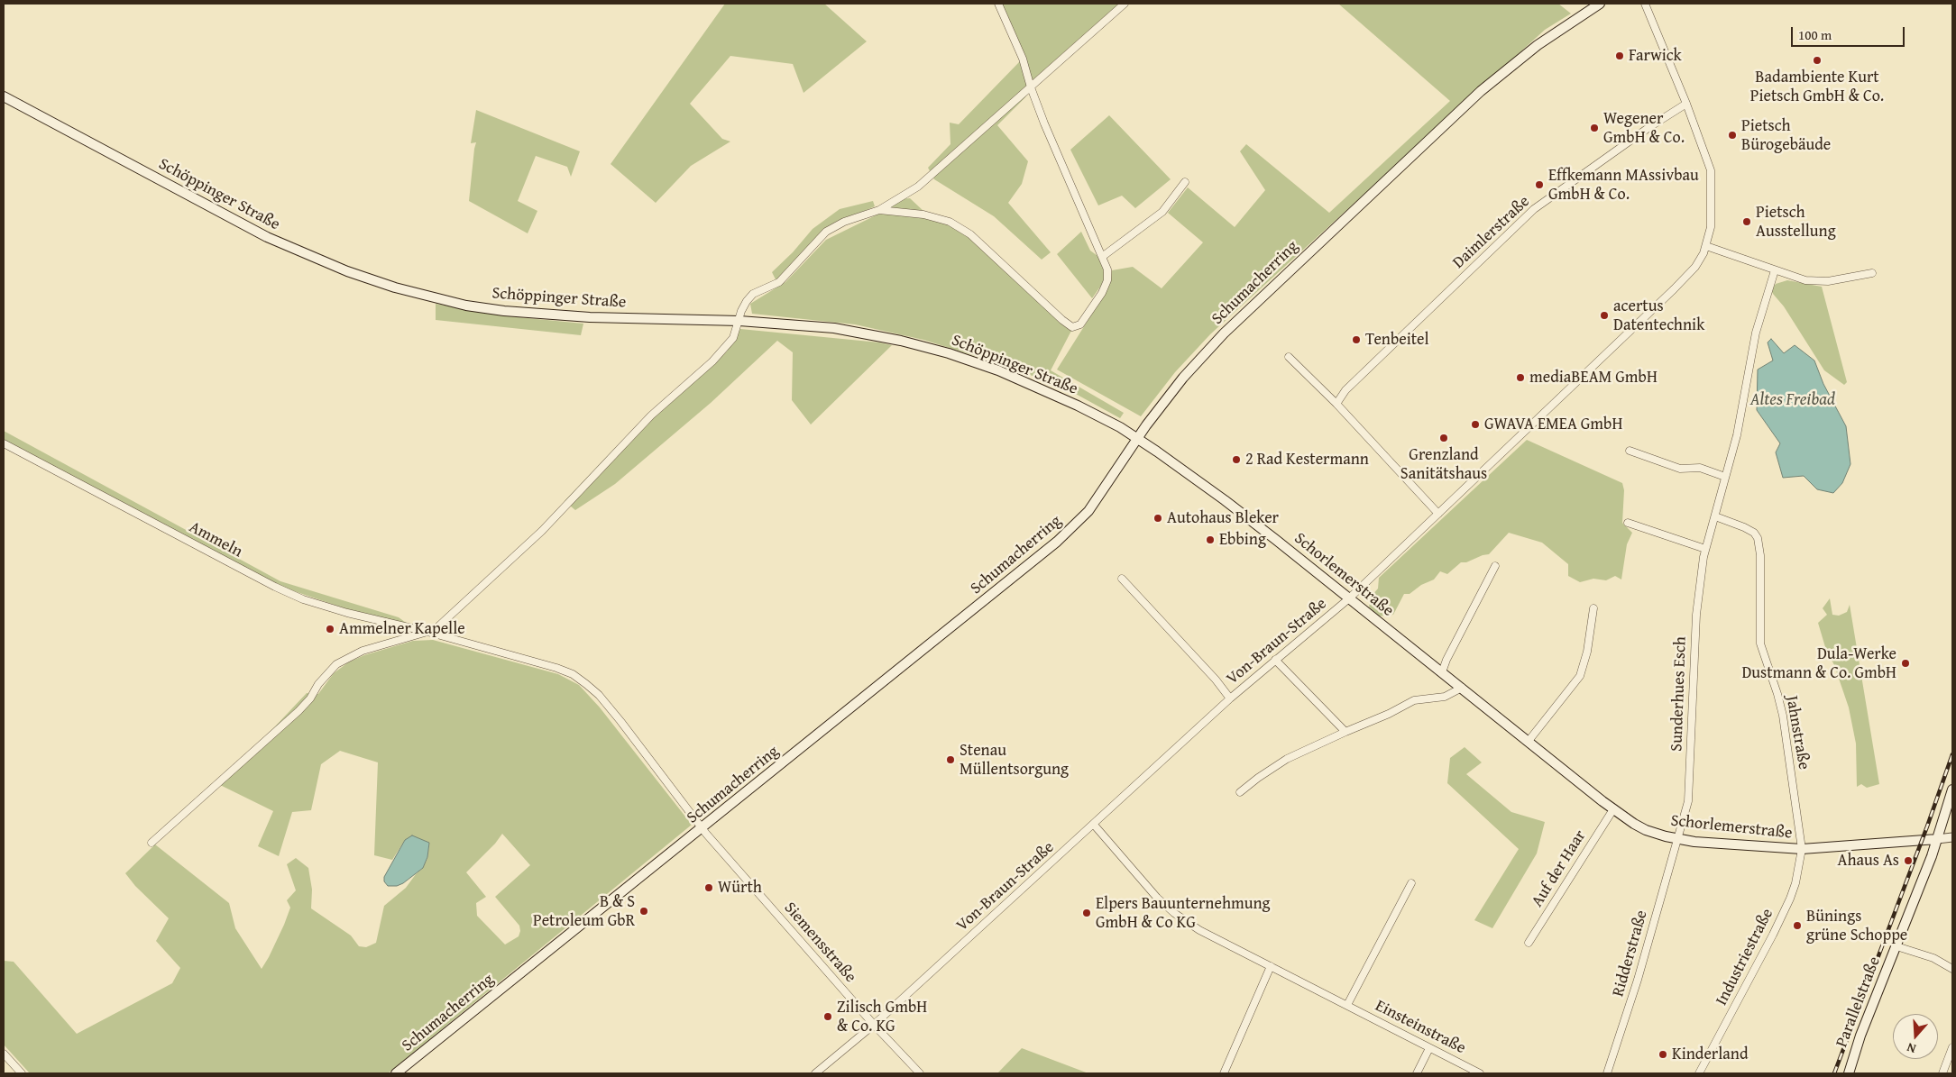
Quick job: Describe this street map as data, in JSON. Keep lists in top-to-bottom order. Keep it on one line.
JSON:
{"streets":{"main road":["Schöppinger Straße","Schumacherring","Schorlemerstraße","Parallelstraße"],"street":["Daimlerstraße","Ammeln","Von-Braun-Straße","Sunderhues Esch","Jahnstraße","Auf der Haar","Siemensstraße","Ridderstraße","Industriestraße","Einsteinstraße"]},"crossings":[["Schöppinger Straße","Schumacherring"],["Schöppinger Straße","Schorlemerstraße"],["Daimlerstraße","Von-Braun-Straße"],["Schumacherring","Ammeln"],["Schumacherring","Schorlemerstraße"],["Schumacherring","Siemensstraße"],["Ammeln","Siemensstraße"],["Schorlemerstraße","Von-Braun-Straße"],["Schorlemerstraße","Sunderhues Esch"],["Schorlemerstraße","Jahnstraße"],["Schorlemerstraße","Auf der Haar"],["Schorlemerstraße","Ridderstraße"],["Schorlemerstraße","Industriestraße"],["Schorlemerstraße","Parallelstraße"],["Von-Braun-Straße","Siemensstraße"],["Von-Braun-Straße","Einsteinstraße"],["Sunderhues Esch","Jahnstraße"],["Sunderhues Esch","Ridderstraße"],["Jahnstraße","Industriestraße"]],"water":["Altes Freibad"],"places":["Farwick","Badambiente Kurt Pietsch GmbH & Co.","Wegener GmbH & Co.","Pietsch Bürogebäude","Effkemann MAssivbau GmbH & Co.","Pietsch Ausstellung","acertus Datentechnik","Tenbeitel","mediaBEAM GmbH","GWAVA EMEA GmbH","Grenzland Sanitätshaus","2 Rad Kestermann","Autohaus Bleker","Ebbing","Ammelner Kapelle","Dula-Werke Dustmann & Co. GmbH","Stenau Müllentsorgung","Ahaus As","Würth","B & S Petroleum GbR","Elpers Bauunternehmung GmbH & Co KG","Bünings grüne Schoppe","Zilisch GmbH & Co. KG","Kinderland"],"scale_bar":"100 m","north":"bottom"}
